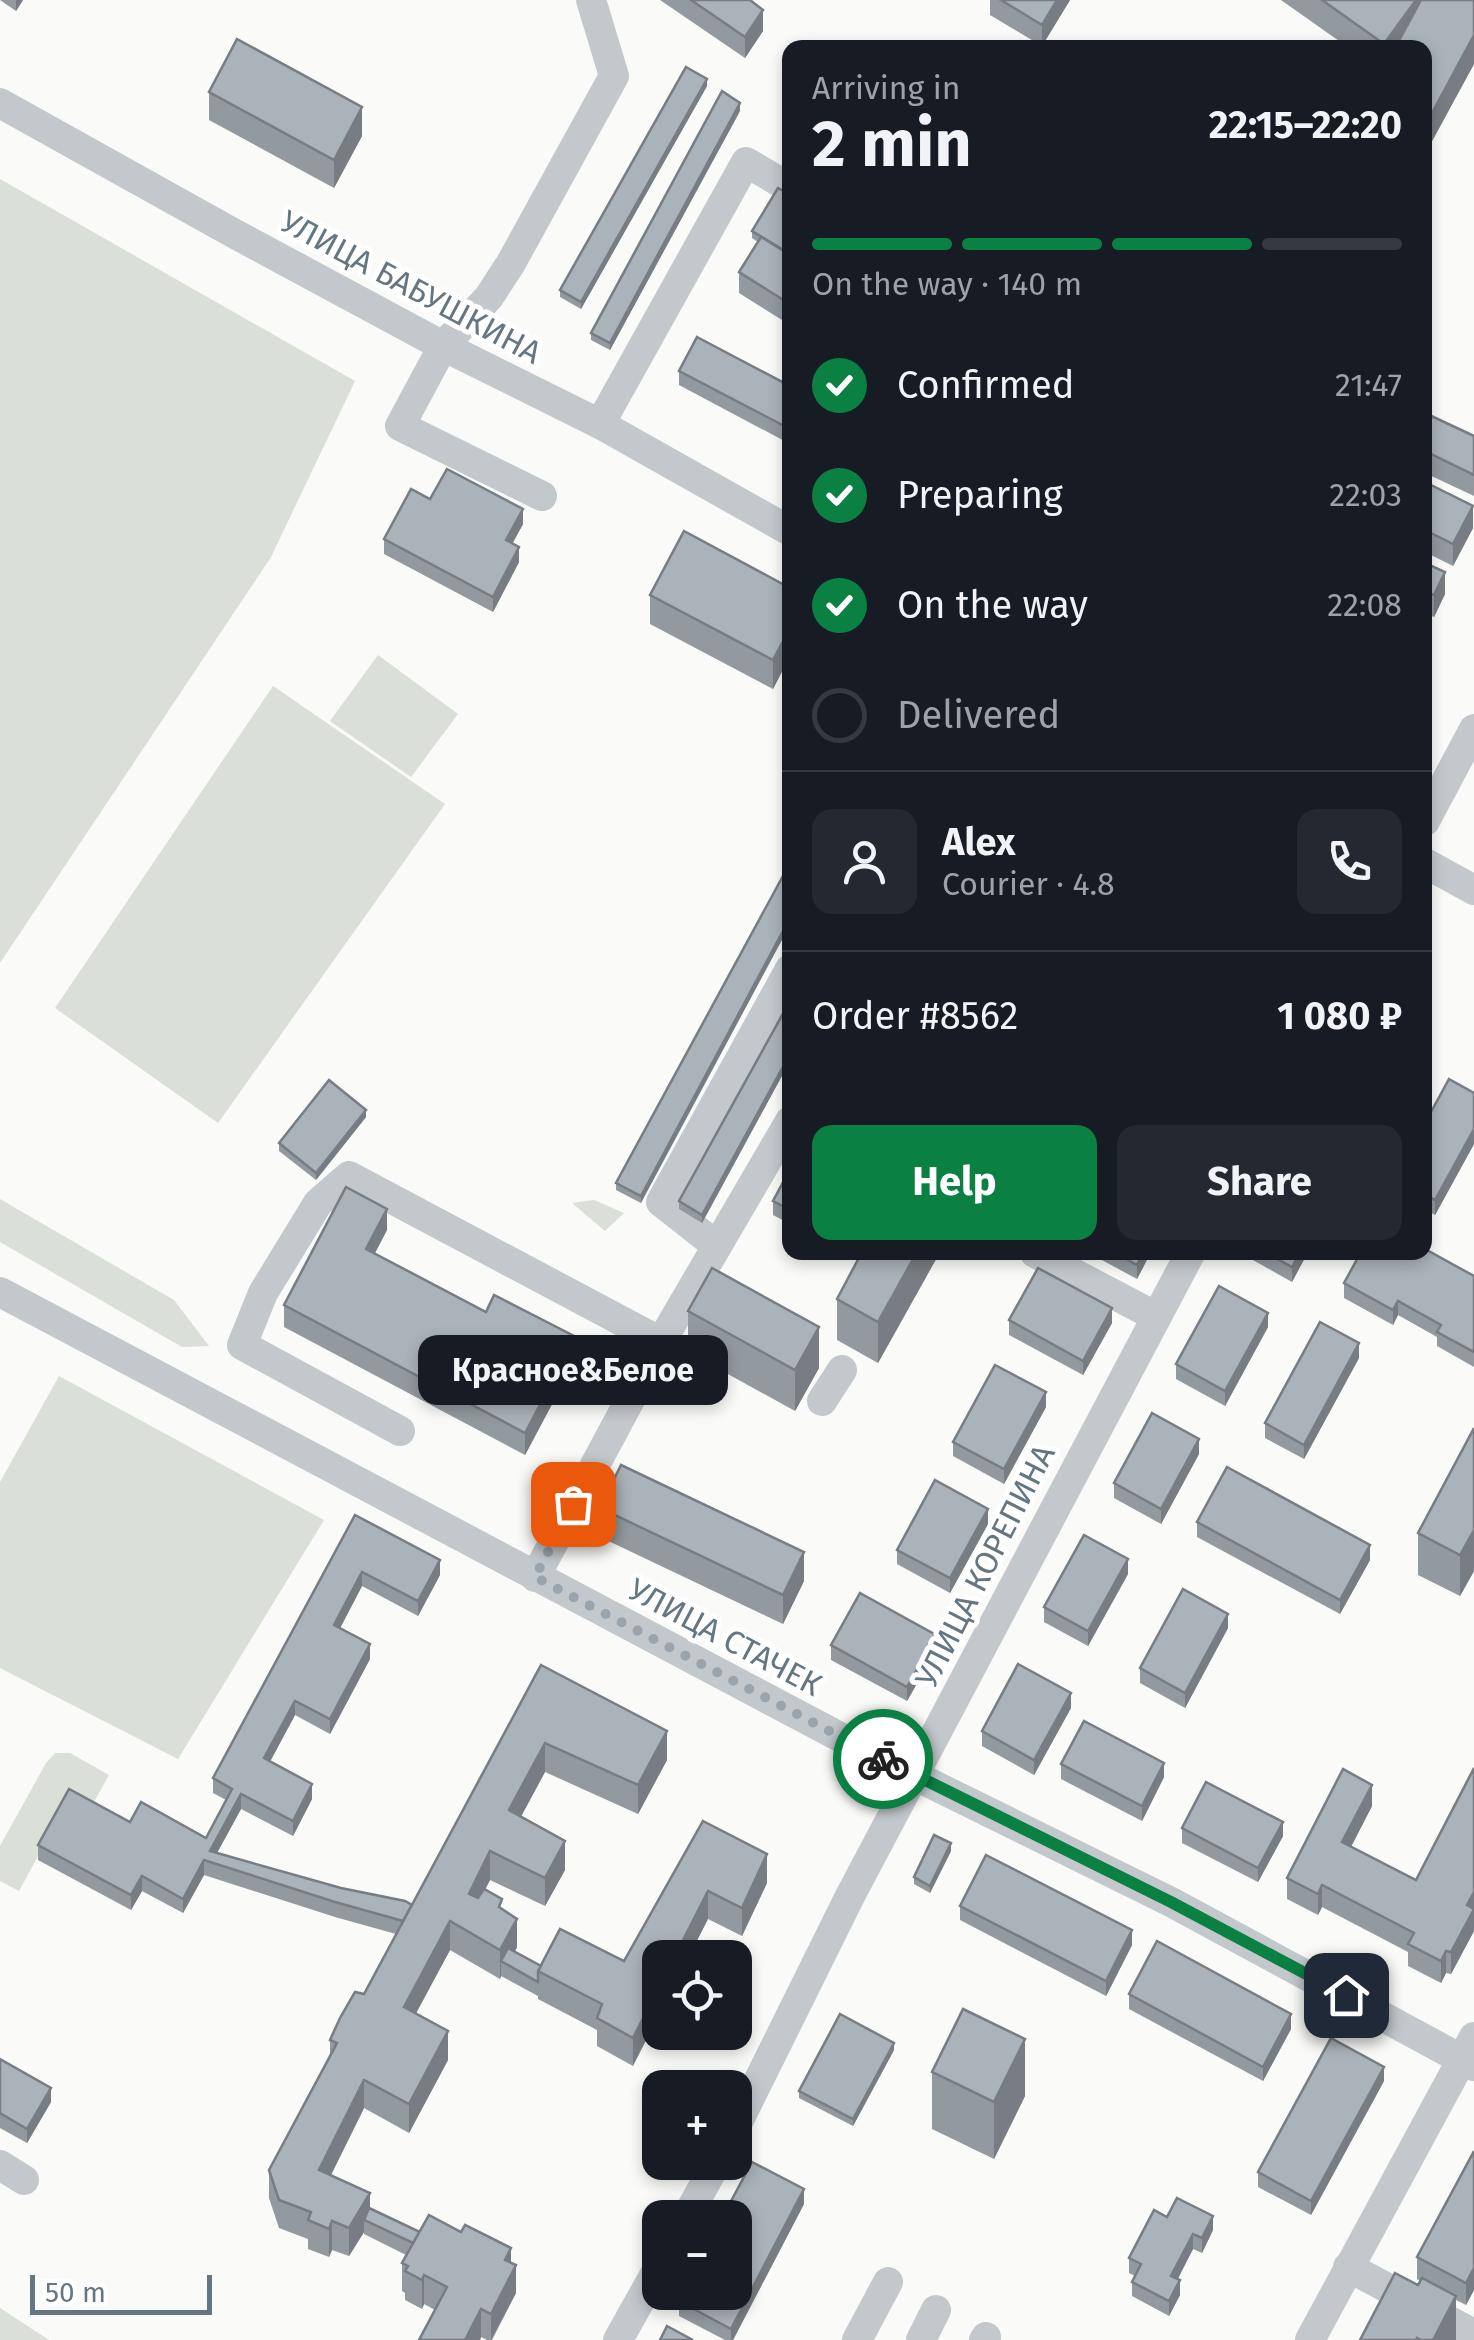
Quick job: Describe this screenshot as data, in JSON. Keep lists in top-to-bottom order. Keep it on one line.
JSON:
{"streets":{"street":["УЛИЦА БАБУШКИНА","УЛИЦА КОРЕПИНА","УЛИЦА СТАЧЕК"]},"crossings":[["УЛИЦА КОРЕПИНА","УЛИЦА СТАЧЕК"]],"places":["Красное&Белое"],"scale_bar":"50 m","page":{"heading":["2 min","Arriving in","22:15–22:20"],"panel":["Alex","Courier · 4.8","Order #8562","1 080 ₽"],"bar":"On the way · 140 m","list":[["Confirmed","21:47"],["Preparing","22:03"],["On the way","22:08"],"Delivered"],"buttons":["Help","Share"],"bubble":"Красное&Белое","map_buttons":["+","−"],"scale":"50 m"}}
